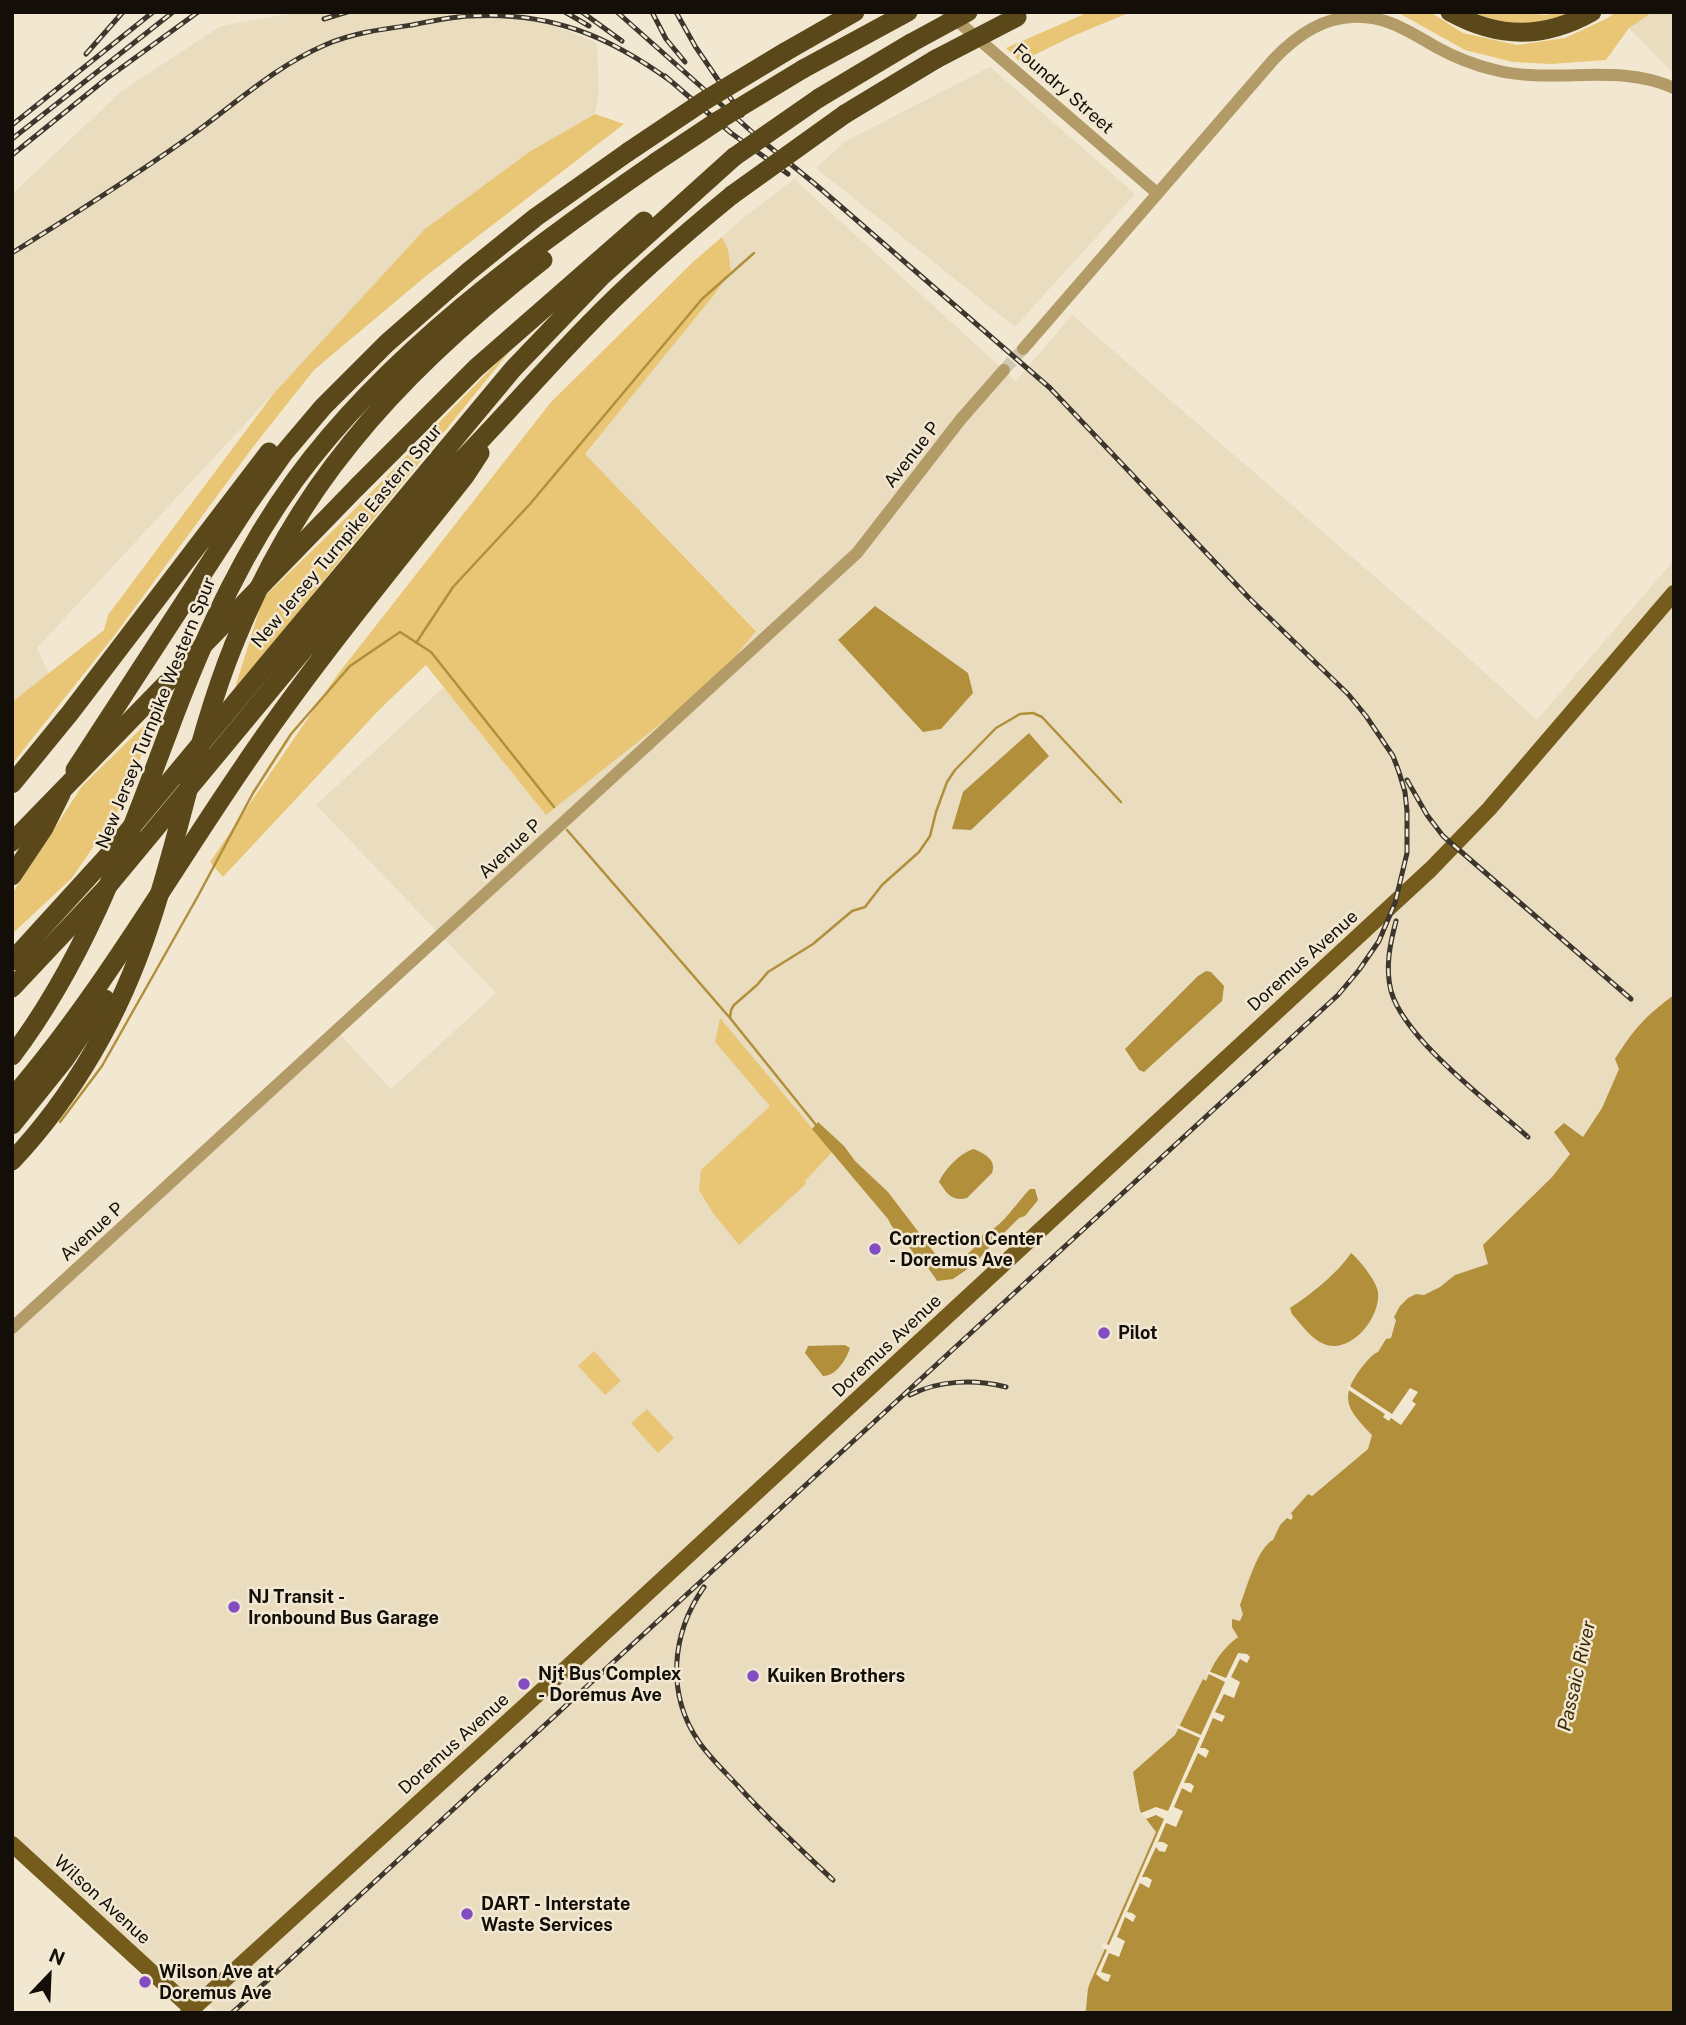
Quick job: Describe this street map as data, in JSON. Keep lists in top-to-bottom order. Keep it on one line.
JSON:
{"streets":{"highway":["New Jersey Turnpike Eastern Spur","New Jersey Turnpike Western Spur"],"main road":["Doremus Avenue","Wilson Avenue"],"street":["Foundry Street","Avenue P"]},"crossings":[["Doremus Avenue","Wilson Avenue"]],"water":["Passaic River"],"places":["Correction Center - Doremus Ave","Pilot","NJ Transit - Ironbound Bus Garage","Kuiken Brothers","Njt Bus Complex - Doremus Ave","DART - Interstate Waste Services","Wilson Ave at Doremus Ave"],"north":"top right"}
